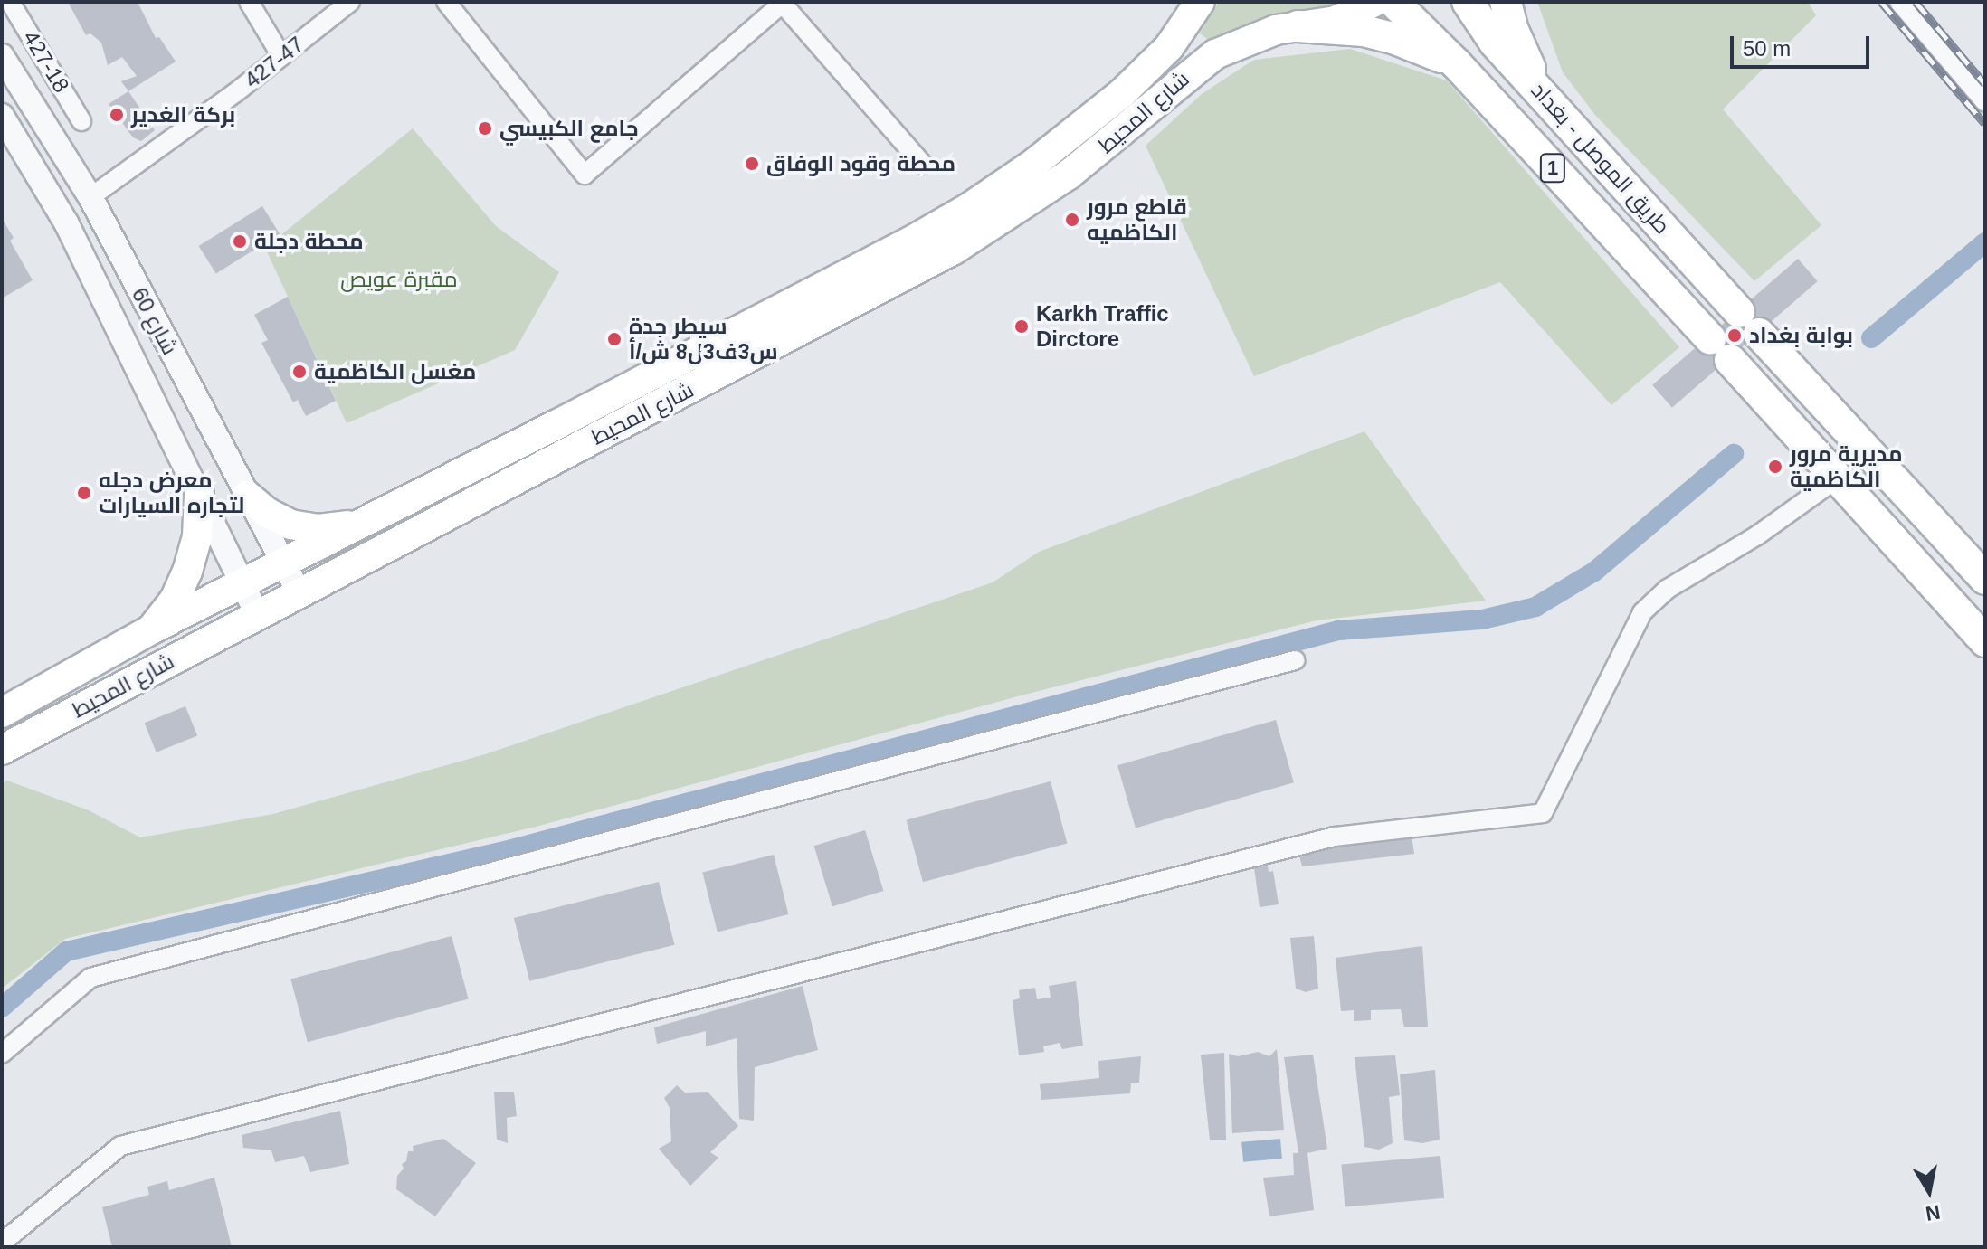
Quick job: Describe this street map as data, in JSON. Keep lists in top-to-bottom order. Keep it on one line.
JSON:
{"streets":{"highway":["طريق الموصل - بغداد","1"],"main road":["شارع المحيط"],"street":["427-18","427-47","شارع 60"]},"crossings":[["427-47","شارع 60"],["شارع المحيط","شارع 60"]],"parks":["مقبرة عويص"],"places":["بركة الغدير","جامع الكبيسي","محطة وقود الوفاق","قاطع مرور الكاظميه","محطة دجلة","Karkh Traffic Dirctore","بوابة بغداد","سيطر جدة س3ف3ل8 ش/أ","مغسل الكاظمية","مديرية مرور الكاظمية","معرض دجله لتجاره السيارات"],"scale_bar":"50 m","north":"bottom"}
